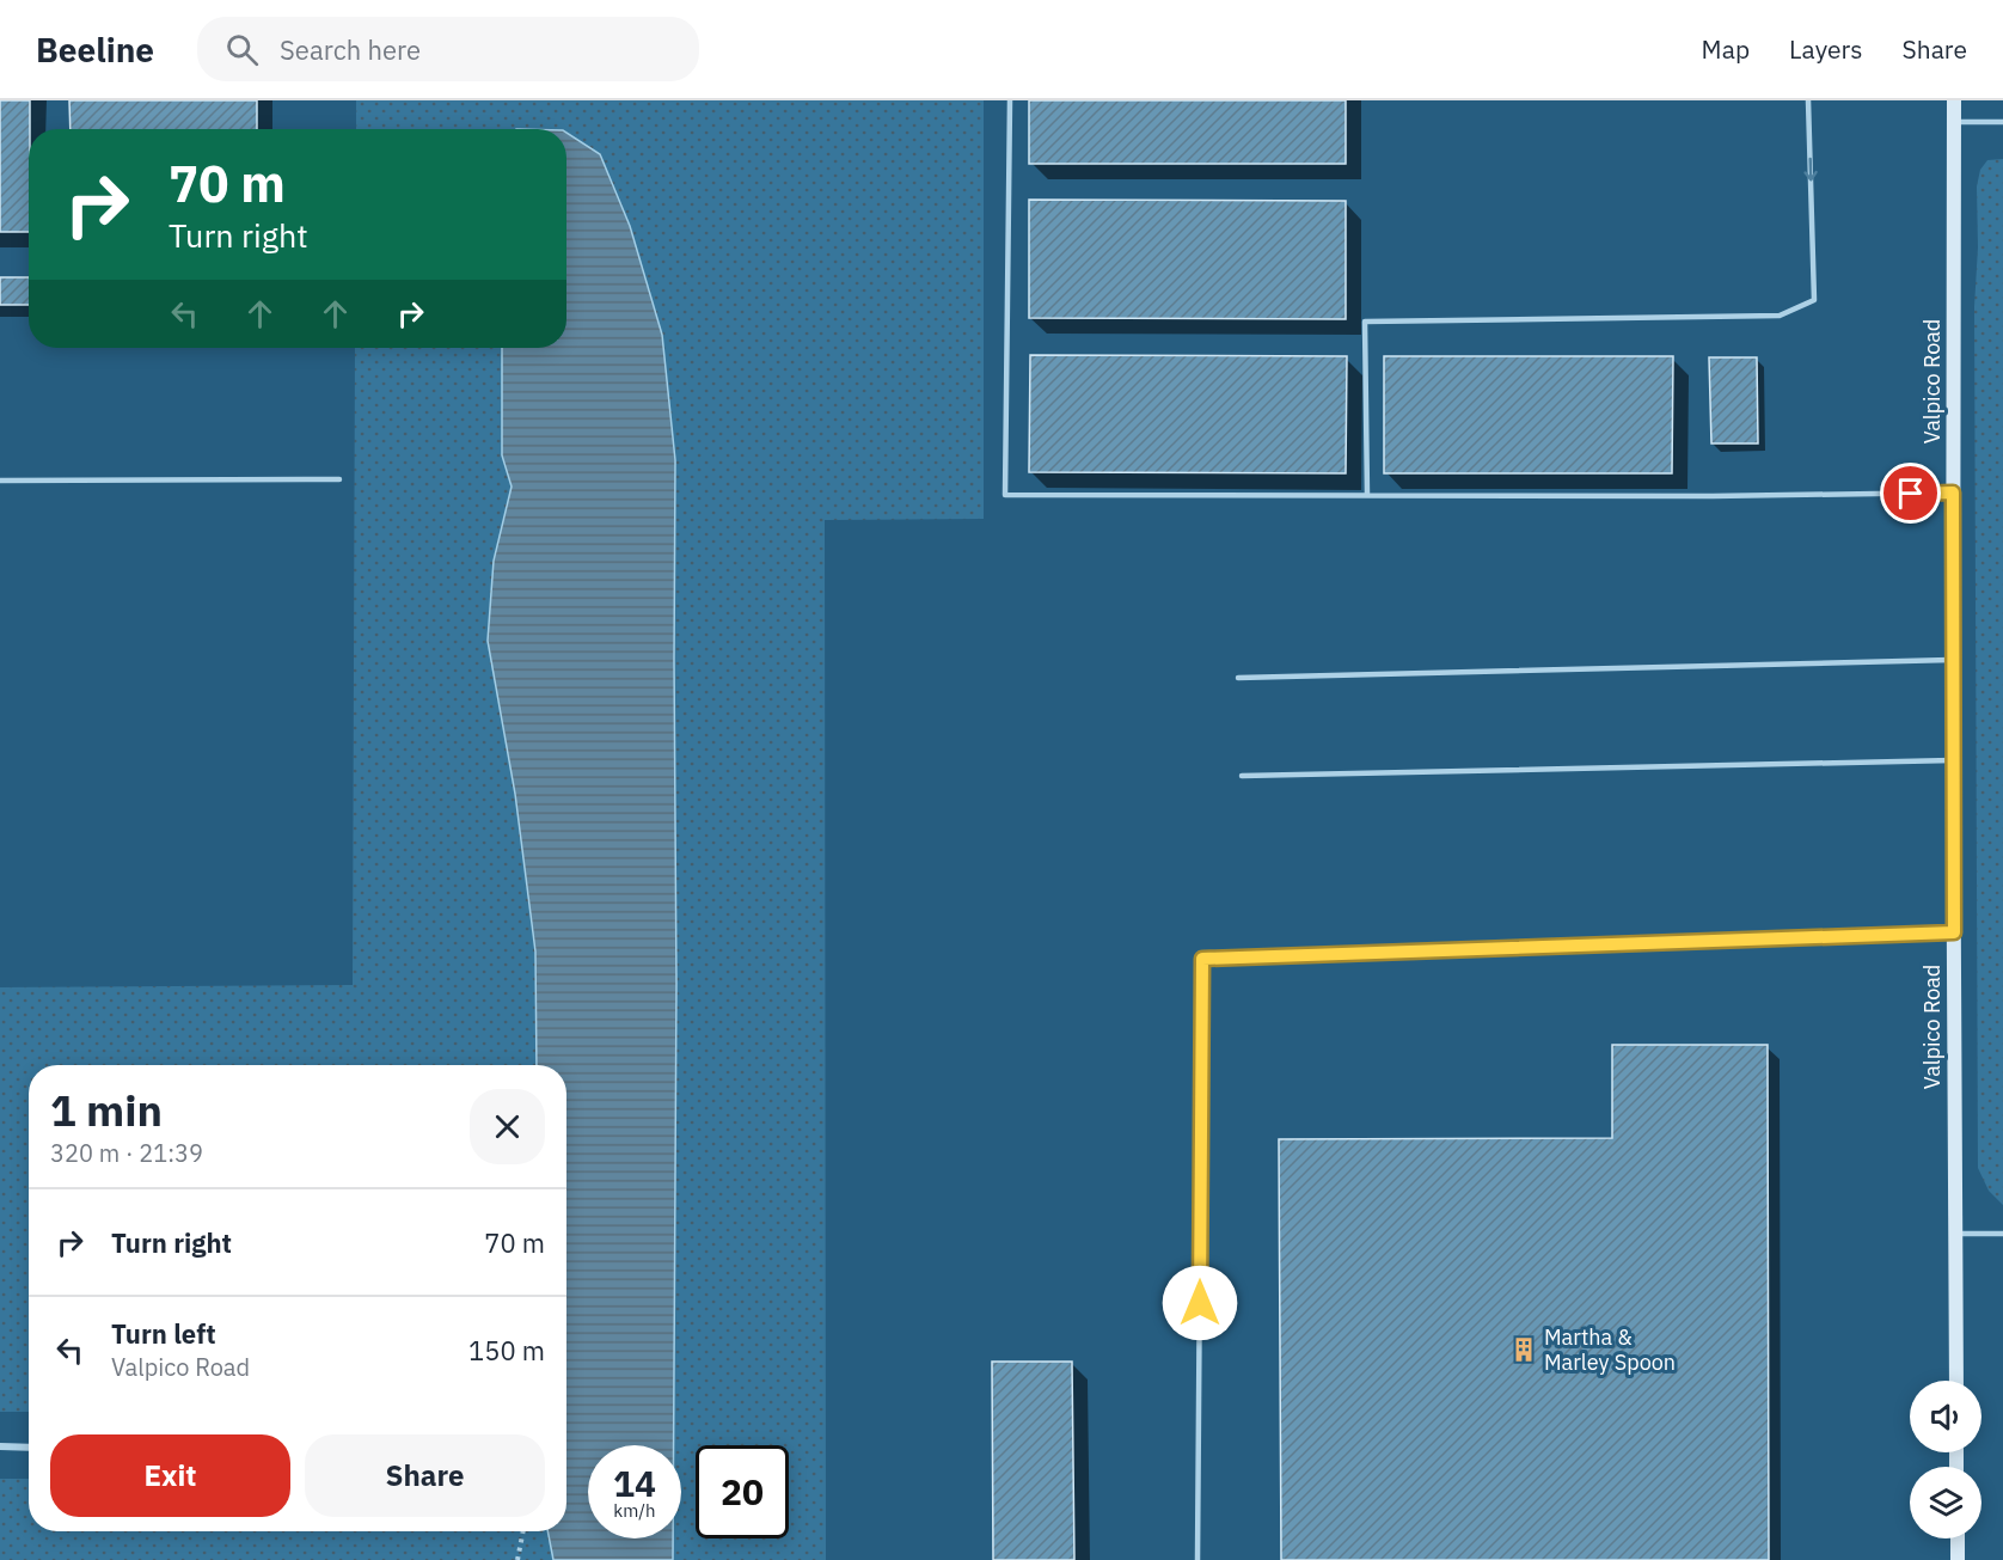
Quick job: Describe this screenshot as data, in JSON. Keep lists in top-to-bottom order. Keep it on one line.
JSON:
{"streets":{"main road":["Valpico Road"]},"places":{"building":["Martha & Marley Spoon"]},"page":{"header":"Beeline","search":"Search here","nav":["Map","Layers","Share"],"turn":["70 m","Turn right"],"heading":["1 min","320 m · 21:39"],"list":[{"name":"Turn right","value":"70 m"},{"name":"Turn left","note":"Valpico Road","value":"150 m"}],"buttons":["Exit","Share"],"speed":"14 km/h","limit":"20"}}
